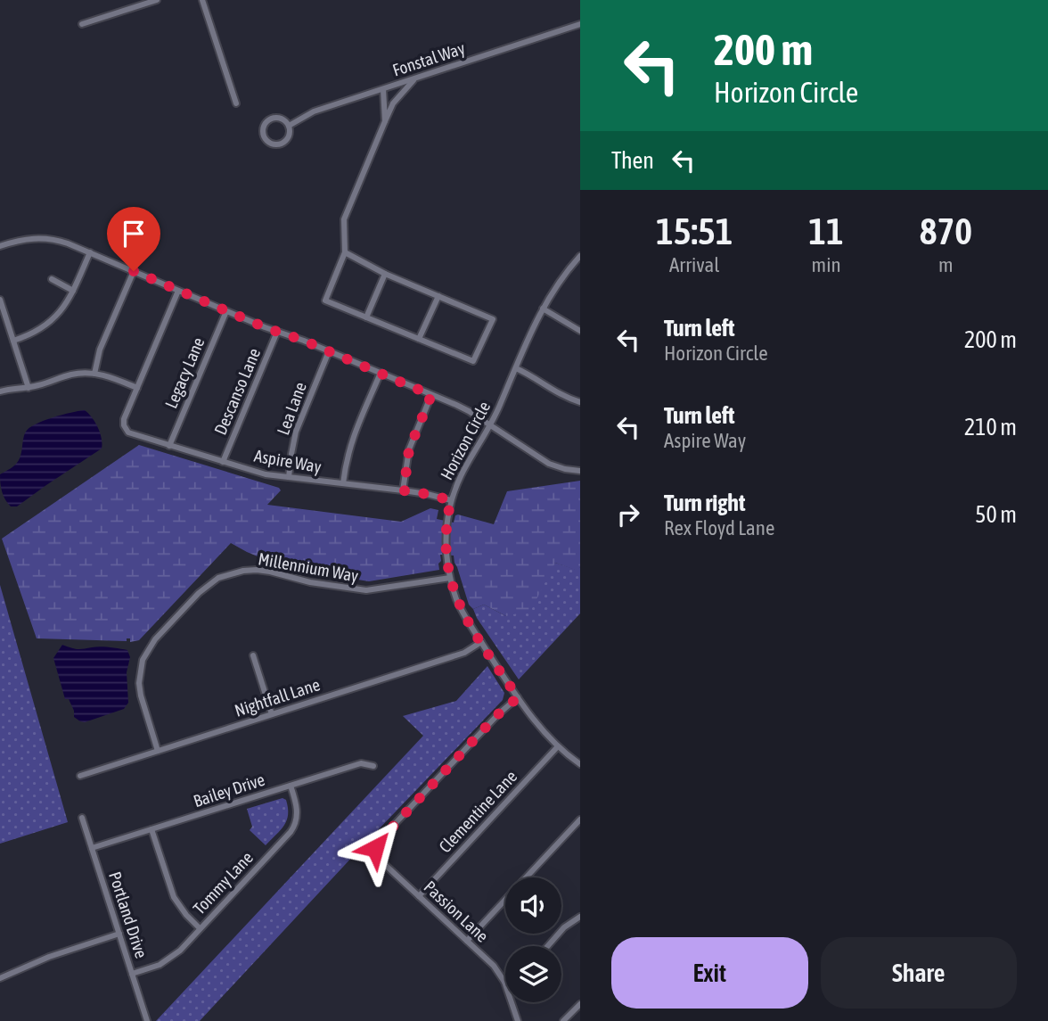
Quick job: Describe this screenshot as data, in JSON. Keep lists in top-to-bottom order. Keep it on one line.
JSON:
{"streets":{"street":["Fonstal Way","Legacy Lane","Descanso Lane","Lea Lane","Horizon Circle","Aspire Way","Millennium Way","Nightfall Lane","Bailey Drive","Clementine Lane","Tommy Lane","Passion Lane","Portland Drive"]},"crossings":[["Legacy Lane","Aspire Way"],["Descanso Lane","Aspire Way"],["Lea Lane","Aspire Way"],["Horizon Circle","Aspire Way"],["Horizon Circle","Millennium Way"],["Horizon Circle","Nightfall Lane"],["Horizon Circle","Clementine Lane"],["Horizon Circle","Passion Lane"],["Millennium Way","Nightfall Lane"],["Bailey Drive","Tommy Lane"],["Bailey Drive","Portland Drive"],["Clementine Lane","Passion Lane"],["Tommy Lane","Portland Drive"]],"page":{"turn":["200 m","Horizon Circle"],"then":"Then","eta":["15:51","Arrival","11","min","870","m"],"list":[{"name":"Turn left","note":"Horizon Circle","value":"200 m"},{"name":"Turn left","note":"Aspire Way","value":"210 m"},{"name":"Turn right","note":"Rex Floyd Lane","value":"50 m"}],"buttons":["Exit","Share"]}}
